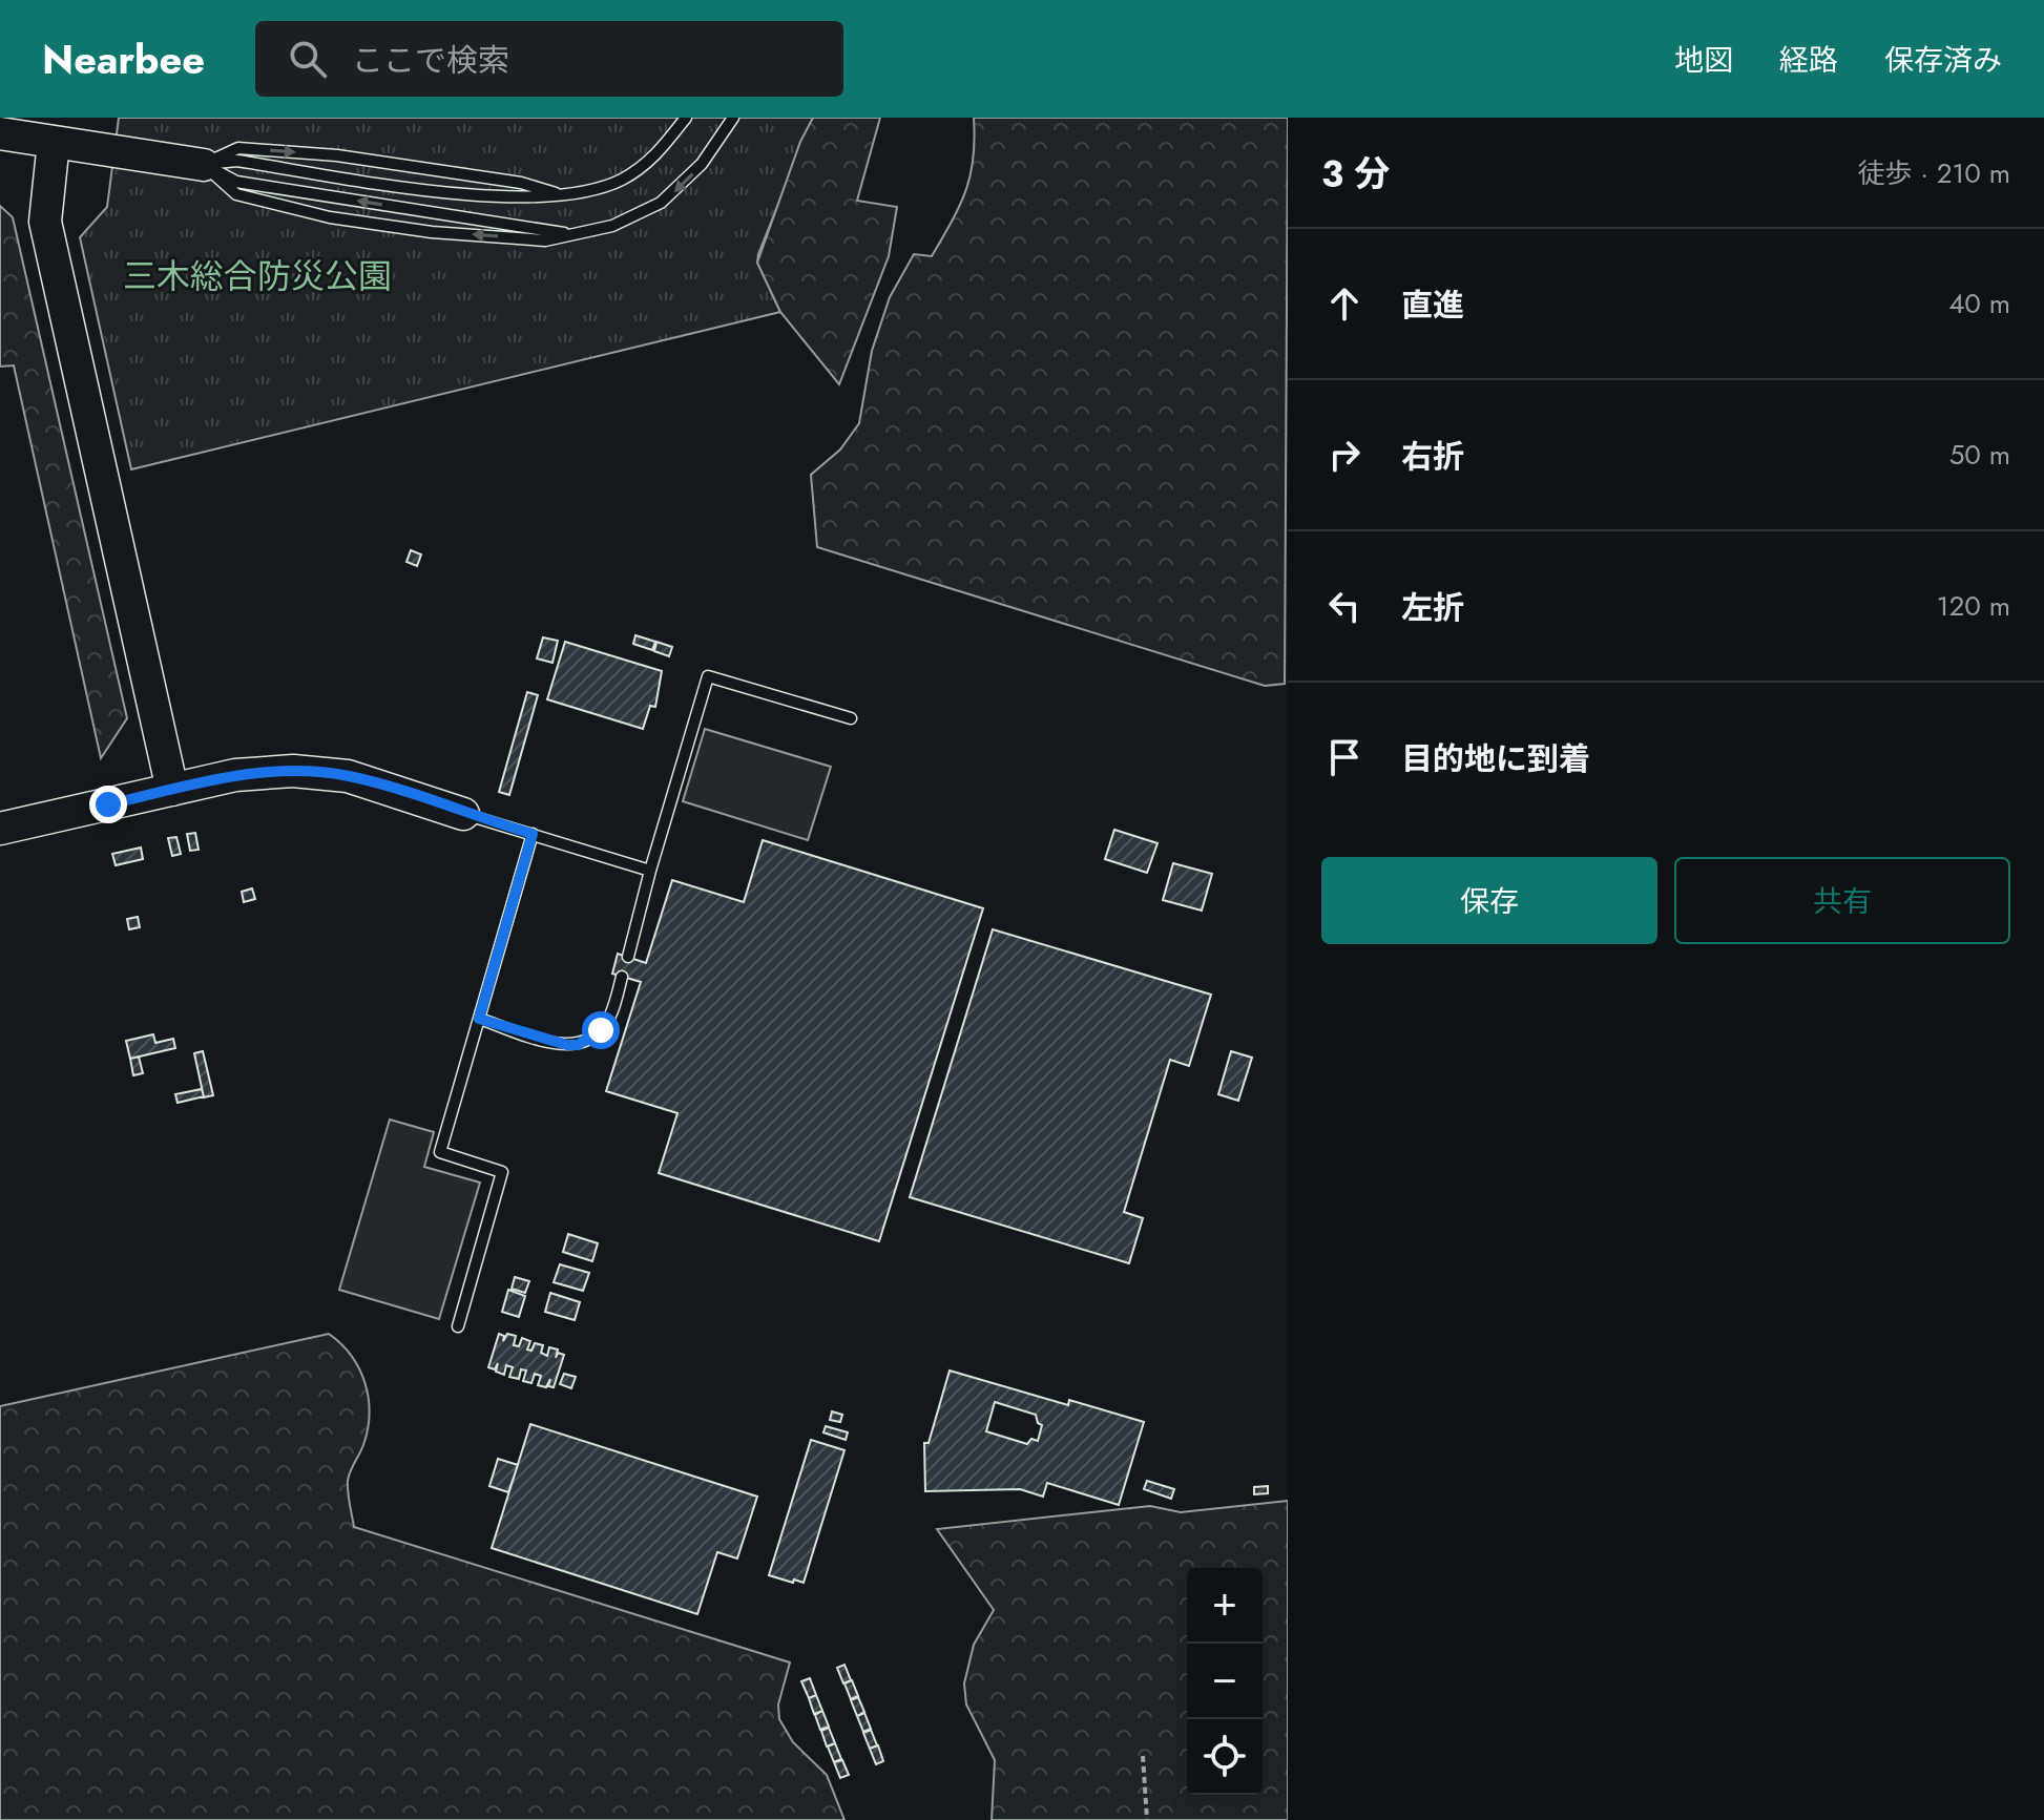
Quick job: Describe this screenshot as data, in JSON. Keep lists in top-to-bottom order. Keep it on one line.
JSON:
{"parks":["三木総合防災公園"],"page":{"header":"Nearbee","search":"ここで検索","nav":["地図","経路","保存済み"],"heading":["3 分","徒歩 · 210 m"],"list":[["直進","40 m"],["右折","50 m"],["左折","120 m"],"目的地に到着"],"buttons":["保存","共有"],"map_buttons":["+","−"]}}
